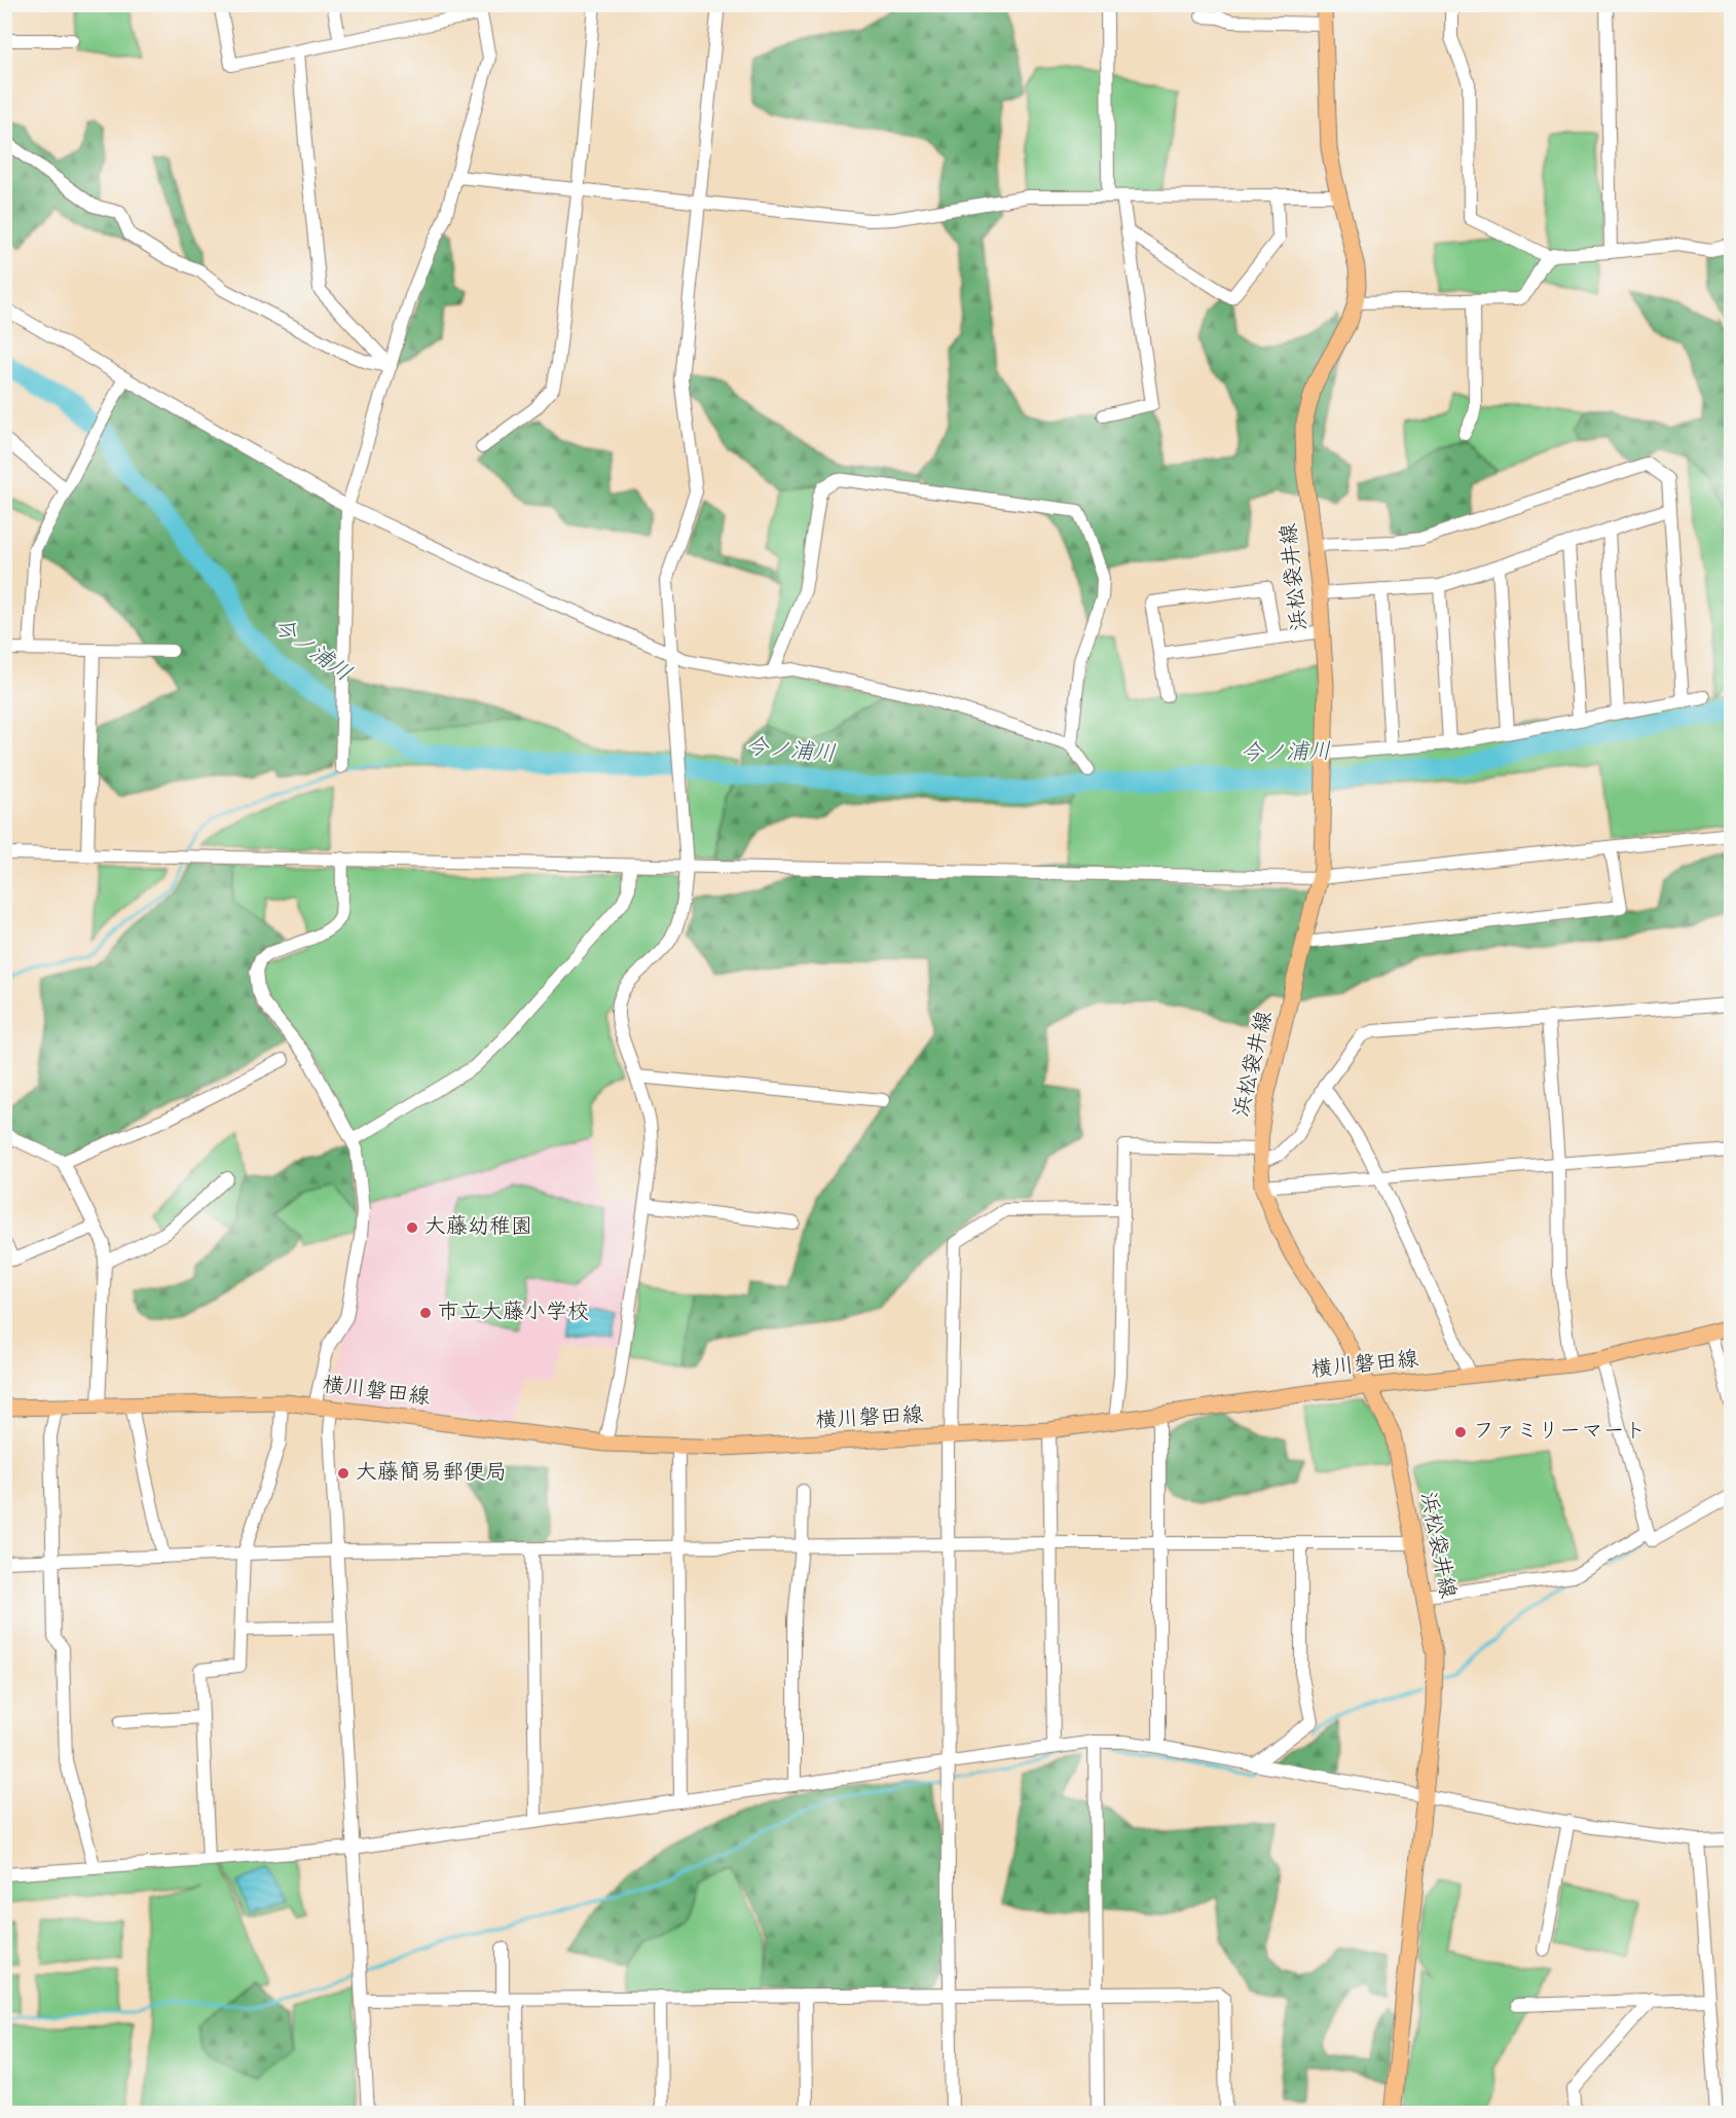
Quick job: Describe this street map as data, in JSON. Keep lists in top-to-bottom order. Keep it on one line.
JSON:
{"streets":{"main road":["浜松袋井線","横川磐田線"]},"crossings":[["浜松袋井線","横川磐田線"]],"water":["今ノ浦川"],"places":["大藤幼稚園","市立大藤小学校","ファミリーマート","大藤簡易郵便局"]}
